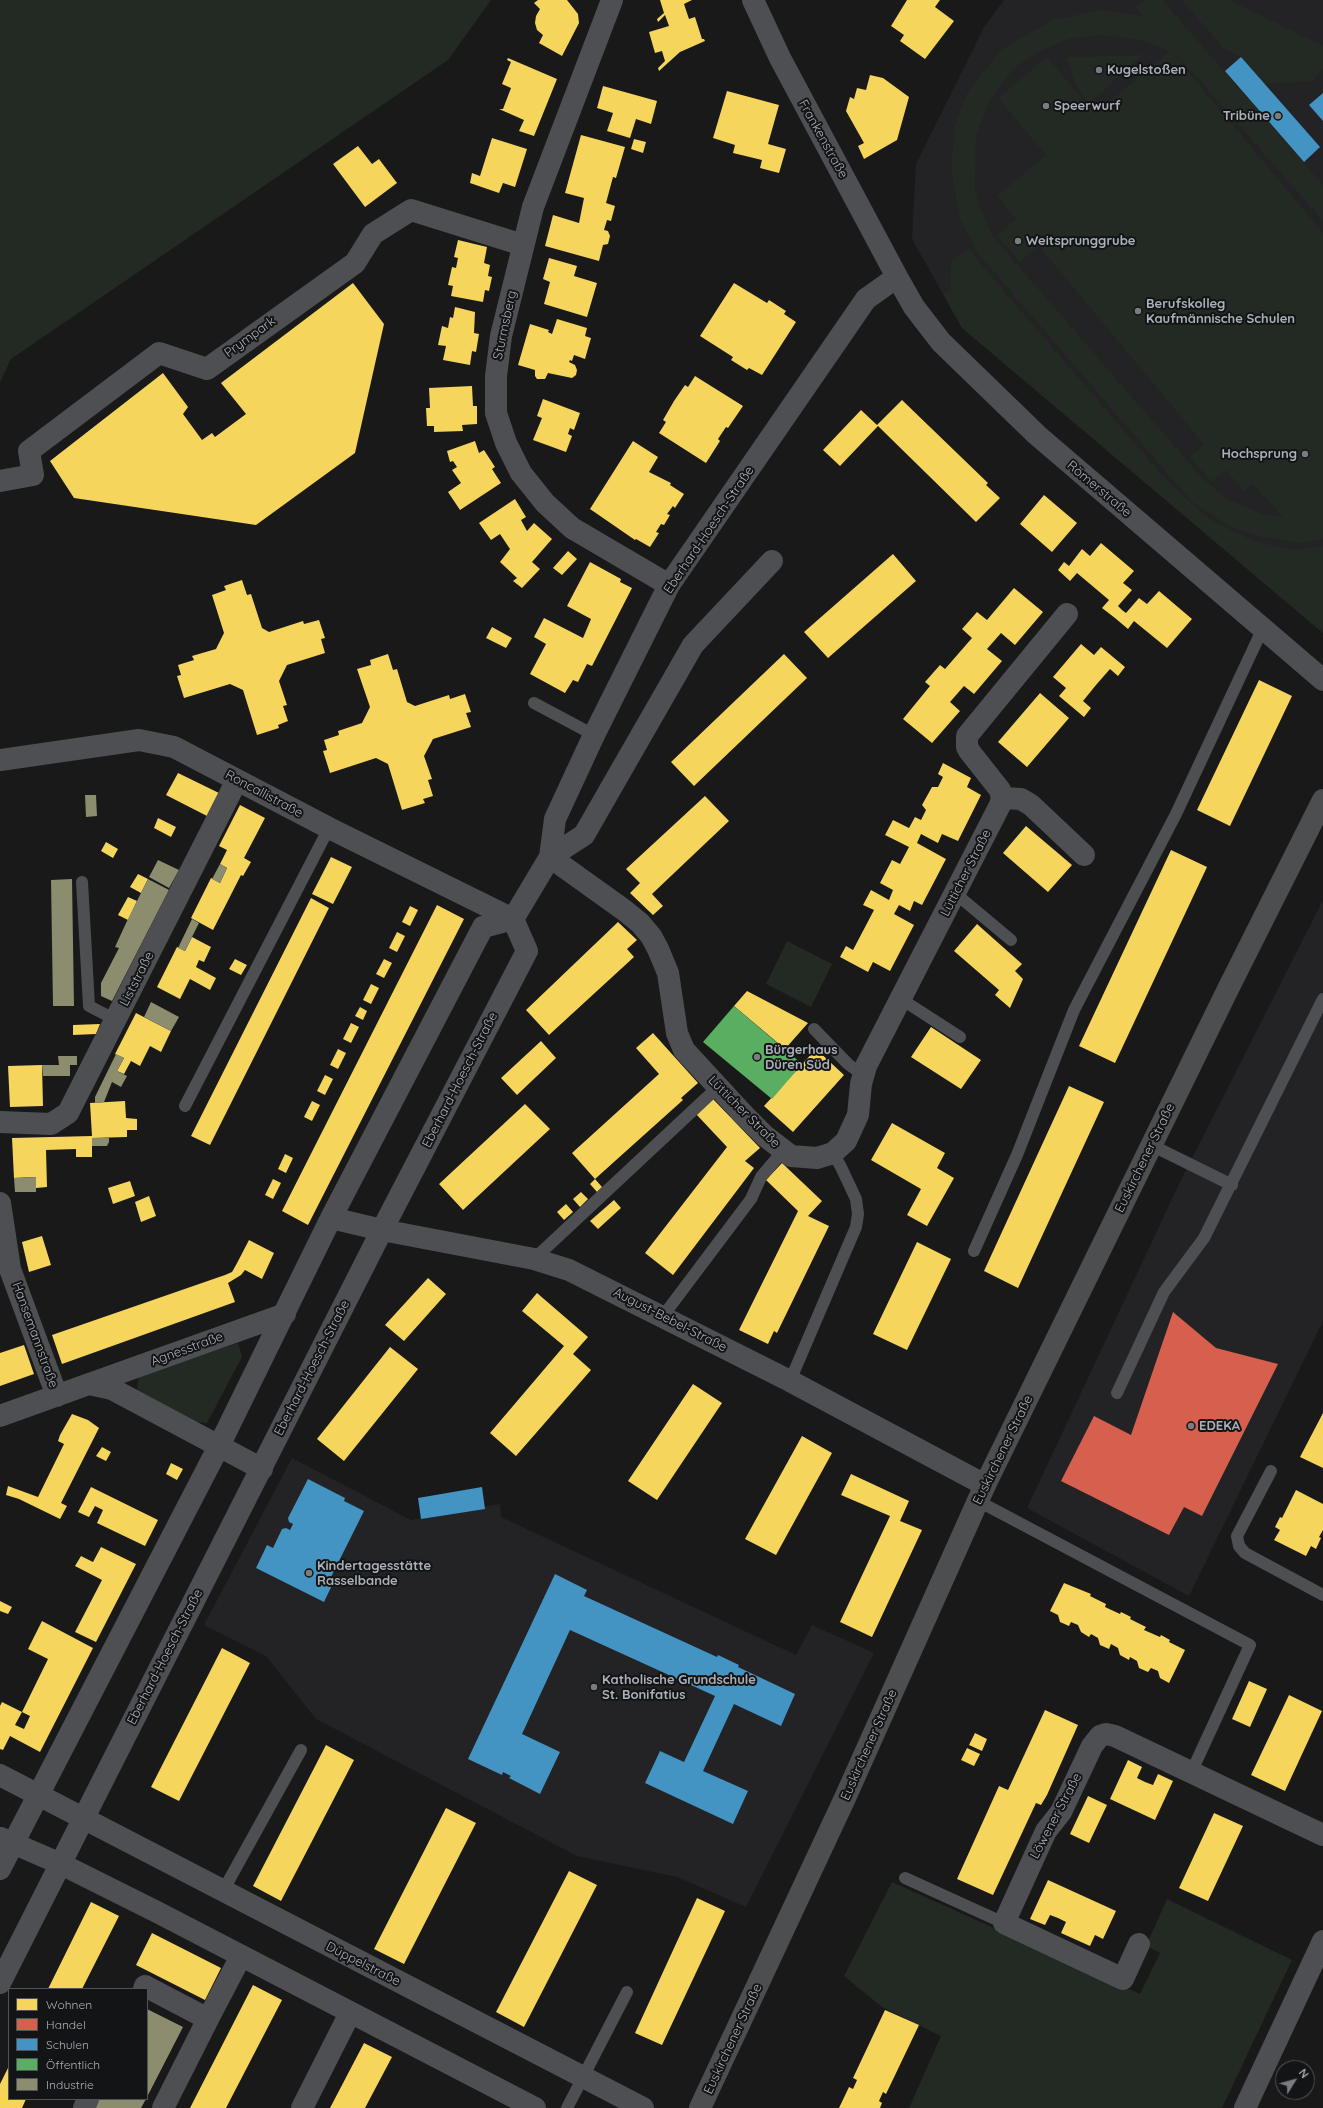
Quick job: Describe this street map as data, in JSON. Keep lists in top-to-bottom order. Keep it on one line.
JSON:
{"streets":{"street":["Frankenstraße","Sturmsberg","Prympark","Römerstraße","Eberhard-Hoesch-Straße","Roncallistraße","Lütticher Straße","Liststraße","Euskirchener Straße","August-Bebel-Straße","Hansemannstraße","Agnesstraße","Löwener Straße","Düppelstraße"]},"crossings":[["Frankenstraße","Römerstraße"],["Frankenstraße","Eberhard-Hoesch-Straße"],["Sturmsberg","Prympark"],["Sturmsberg","Eberhard-Hoesch-Straße"],["Römerstraße","Eberhard-Hoesch-Straße"],["Eberhard-Hoesch-Straße","Roncallistraße"],["Eberhard-Hoesch-Straße","Lütticher Straße"],["Eberhard-Hoesch-Straße","August-Bebel-Straße"],["Eberhard-Hoesch-Straße","Düppelstraße"],["Roncallistraße","Liststraße"],["Euskirchener Straße","August-Bebel-Straße"],["Hansemannstraße","Agnesstraße"]],"places":["Kugelstoßen","Speerwurf","Tribüne","Weitsprunggrube","Berufskolleg Kaufmännische Schulen","Hochsprung","Bürgerhaus Düren Süd","EDEKA","Kindertagesstätte Rasselbande","Katholische Grundschule St. Bonifatius"],"legend":["Wohnen","Handel","Schulen","Öffentlich","Industrie"],"north":"top right"}
